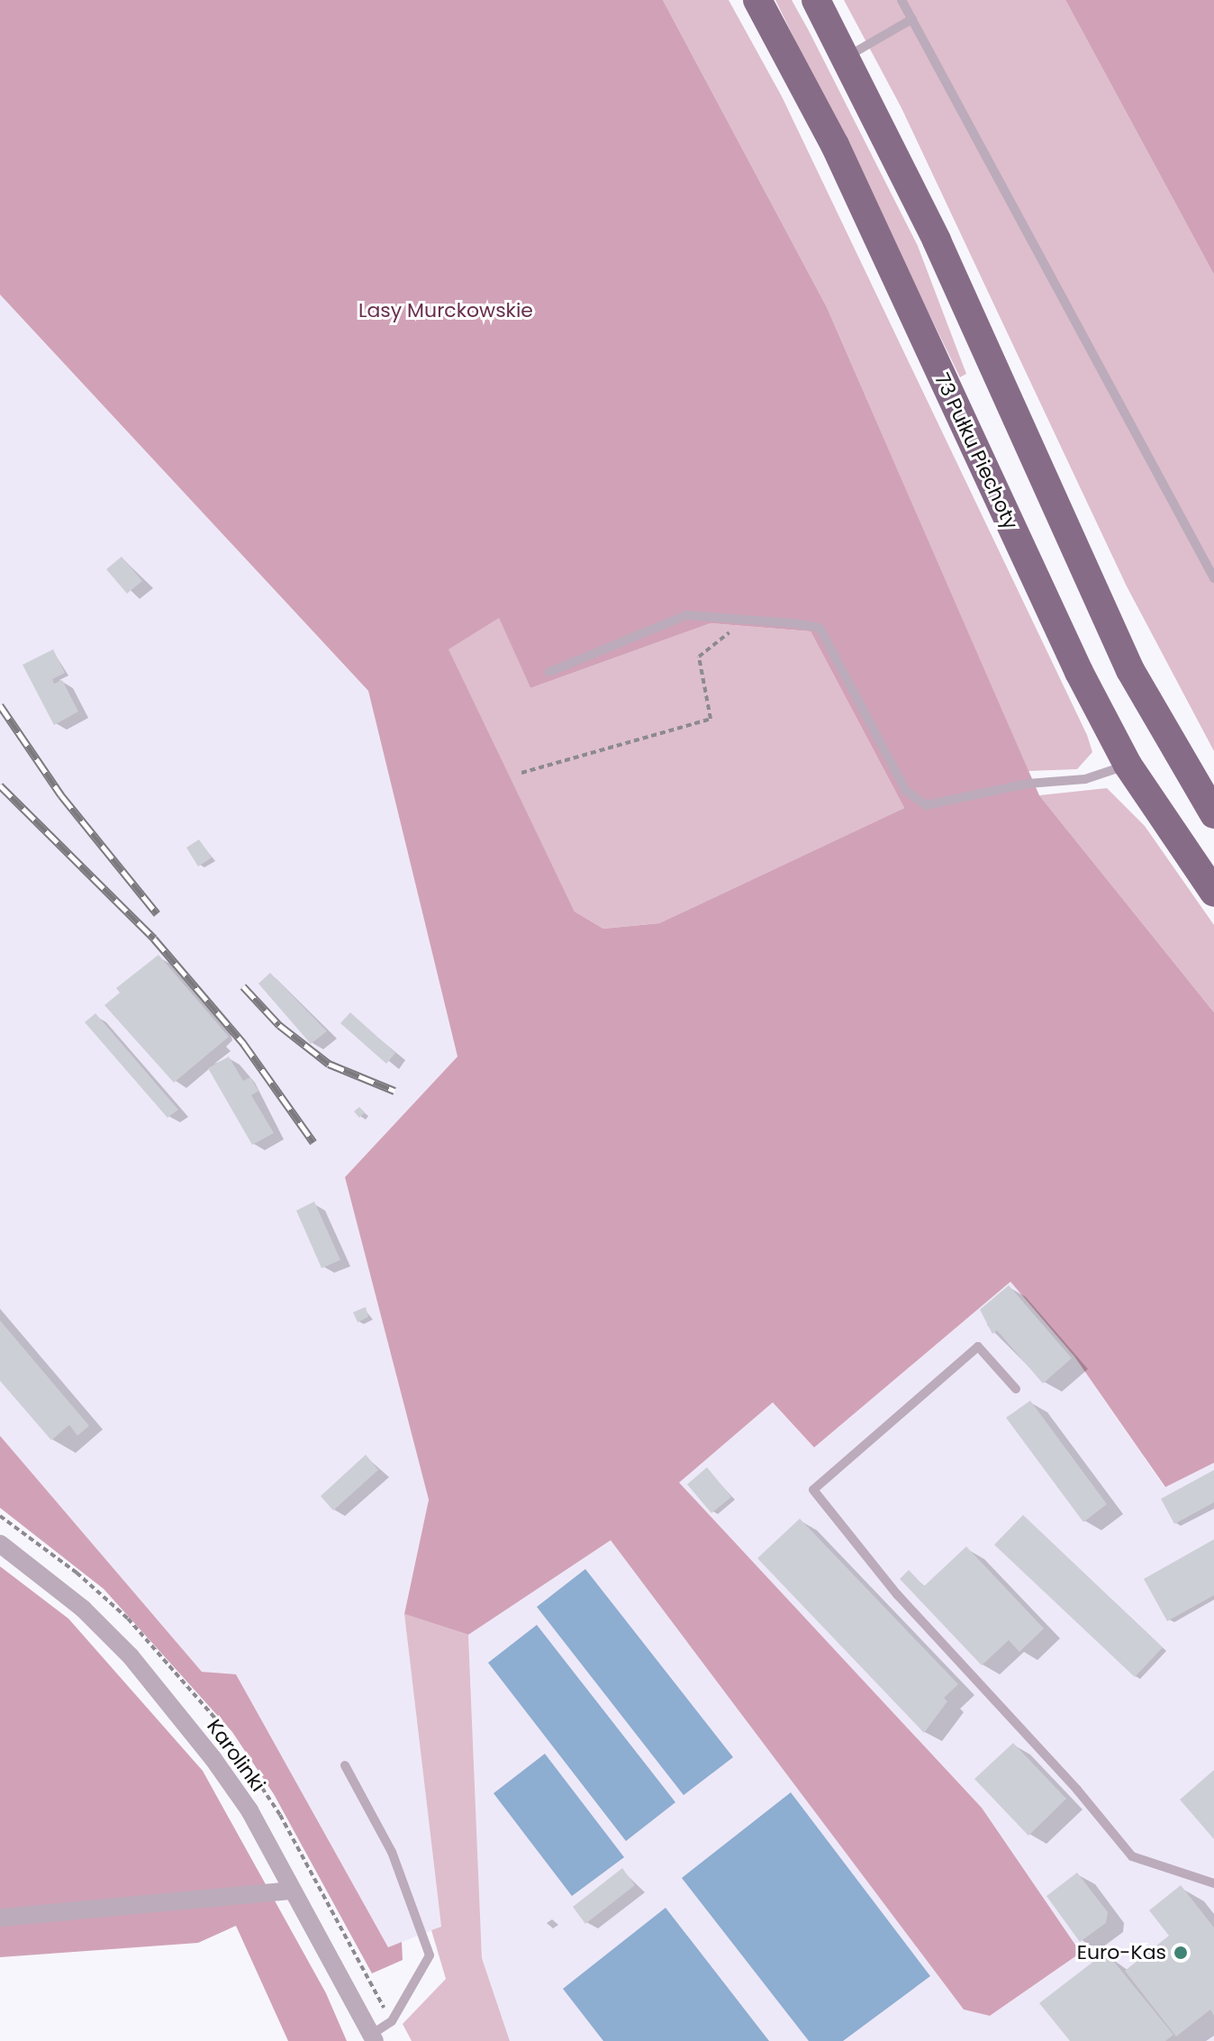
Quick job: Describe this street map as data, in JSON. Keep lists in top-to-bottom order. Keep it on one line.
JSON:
{"streets":{"main road":["73 Pułku Piechoty"],"street":["Karolinki"]},"parks":["Lasy Murckowskie"],"places":["Euro-Kas"]}
